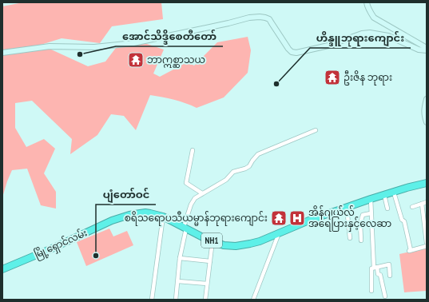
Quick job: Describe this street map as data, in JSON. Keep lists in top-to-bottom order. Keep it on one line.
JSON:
{"streets":{"highway":["NH1","မြို့ရှောင်လမ်း"]},"places":{"other":["အောင်သိဒ္ဒိစေတီတော်","ဟိန္ဒူဘုရားကျောင်း","ပျံတော်ဝင်"],"temple":["ဘာဣစ္ဆာသယ","ဦးဇိန ဘုရား","စရိသရောပသီယမ္မာန်ဘုရားကျောင်း"],"hospital":["အိန်ဂျယ်လ် အရေပြားနှင့်လေဆာ"]}}
